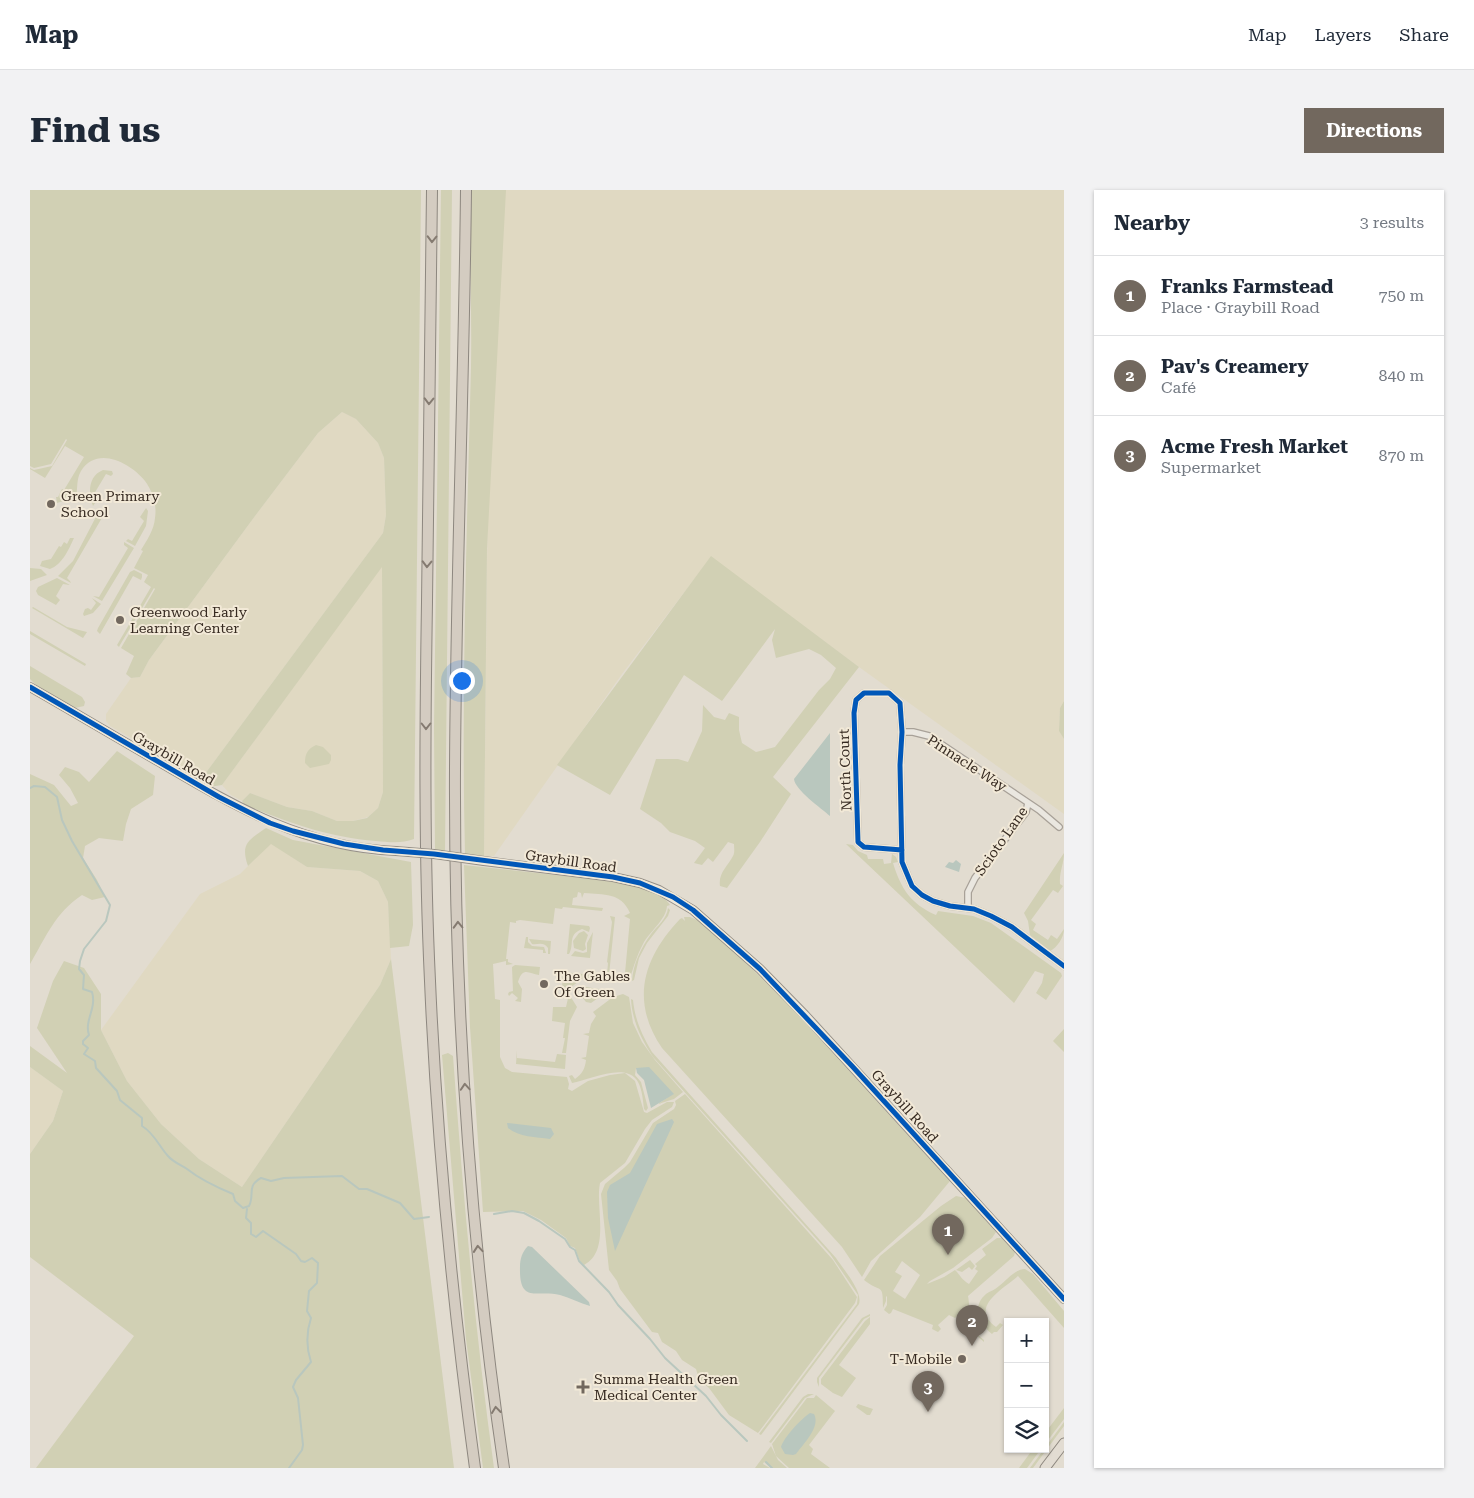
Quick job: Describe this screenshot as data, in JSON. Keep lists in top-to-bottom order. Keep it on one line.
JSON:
{"streets":{"street":["Graybill Road","Pinnacle Way","North Court","Scioto Lane"]},"crossings":[["Pinnacle Way","North Court"],["Pinnacle Way","Scioto Lane"],["North Court","Scioto Lane"]],"places":{"other":["Green Primary School","Greenwood Early Learning Center","The Gables Of Green","T-Mobile"],"health":["Summa Health Green Medical Center"]},"page":{"header":"Map","nav":["Map","Layers","Share"],"buttons":"Directions","title":"Find us","heading":["Nearby","3 results"],"list":[{"mark":"1","name":"Franks Farmstead","note":"Place · Graybill Road","value":"750 m"},{"mark":"2","name":"Pav's Creamery","note":"Café","value":"840 m"},{"mark":"3","name":"Acme Fresh Market","note":"Supermarket","value":"870 m"}],"pins":["1","2","3"],"map_buttons":["+","−"]}}
